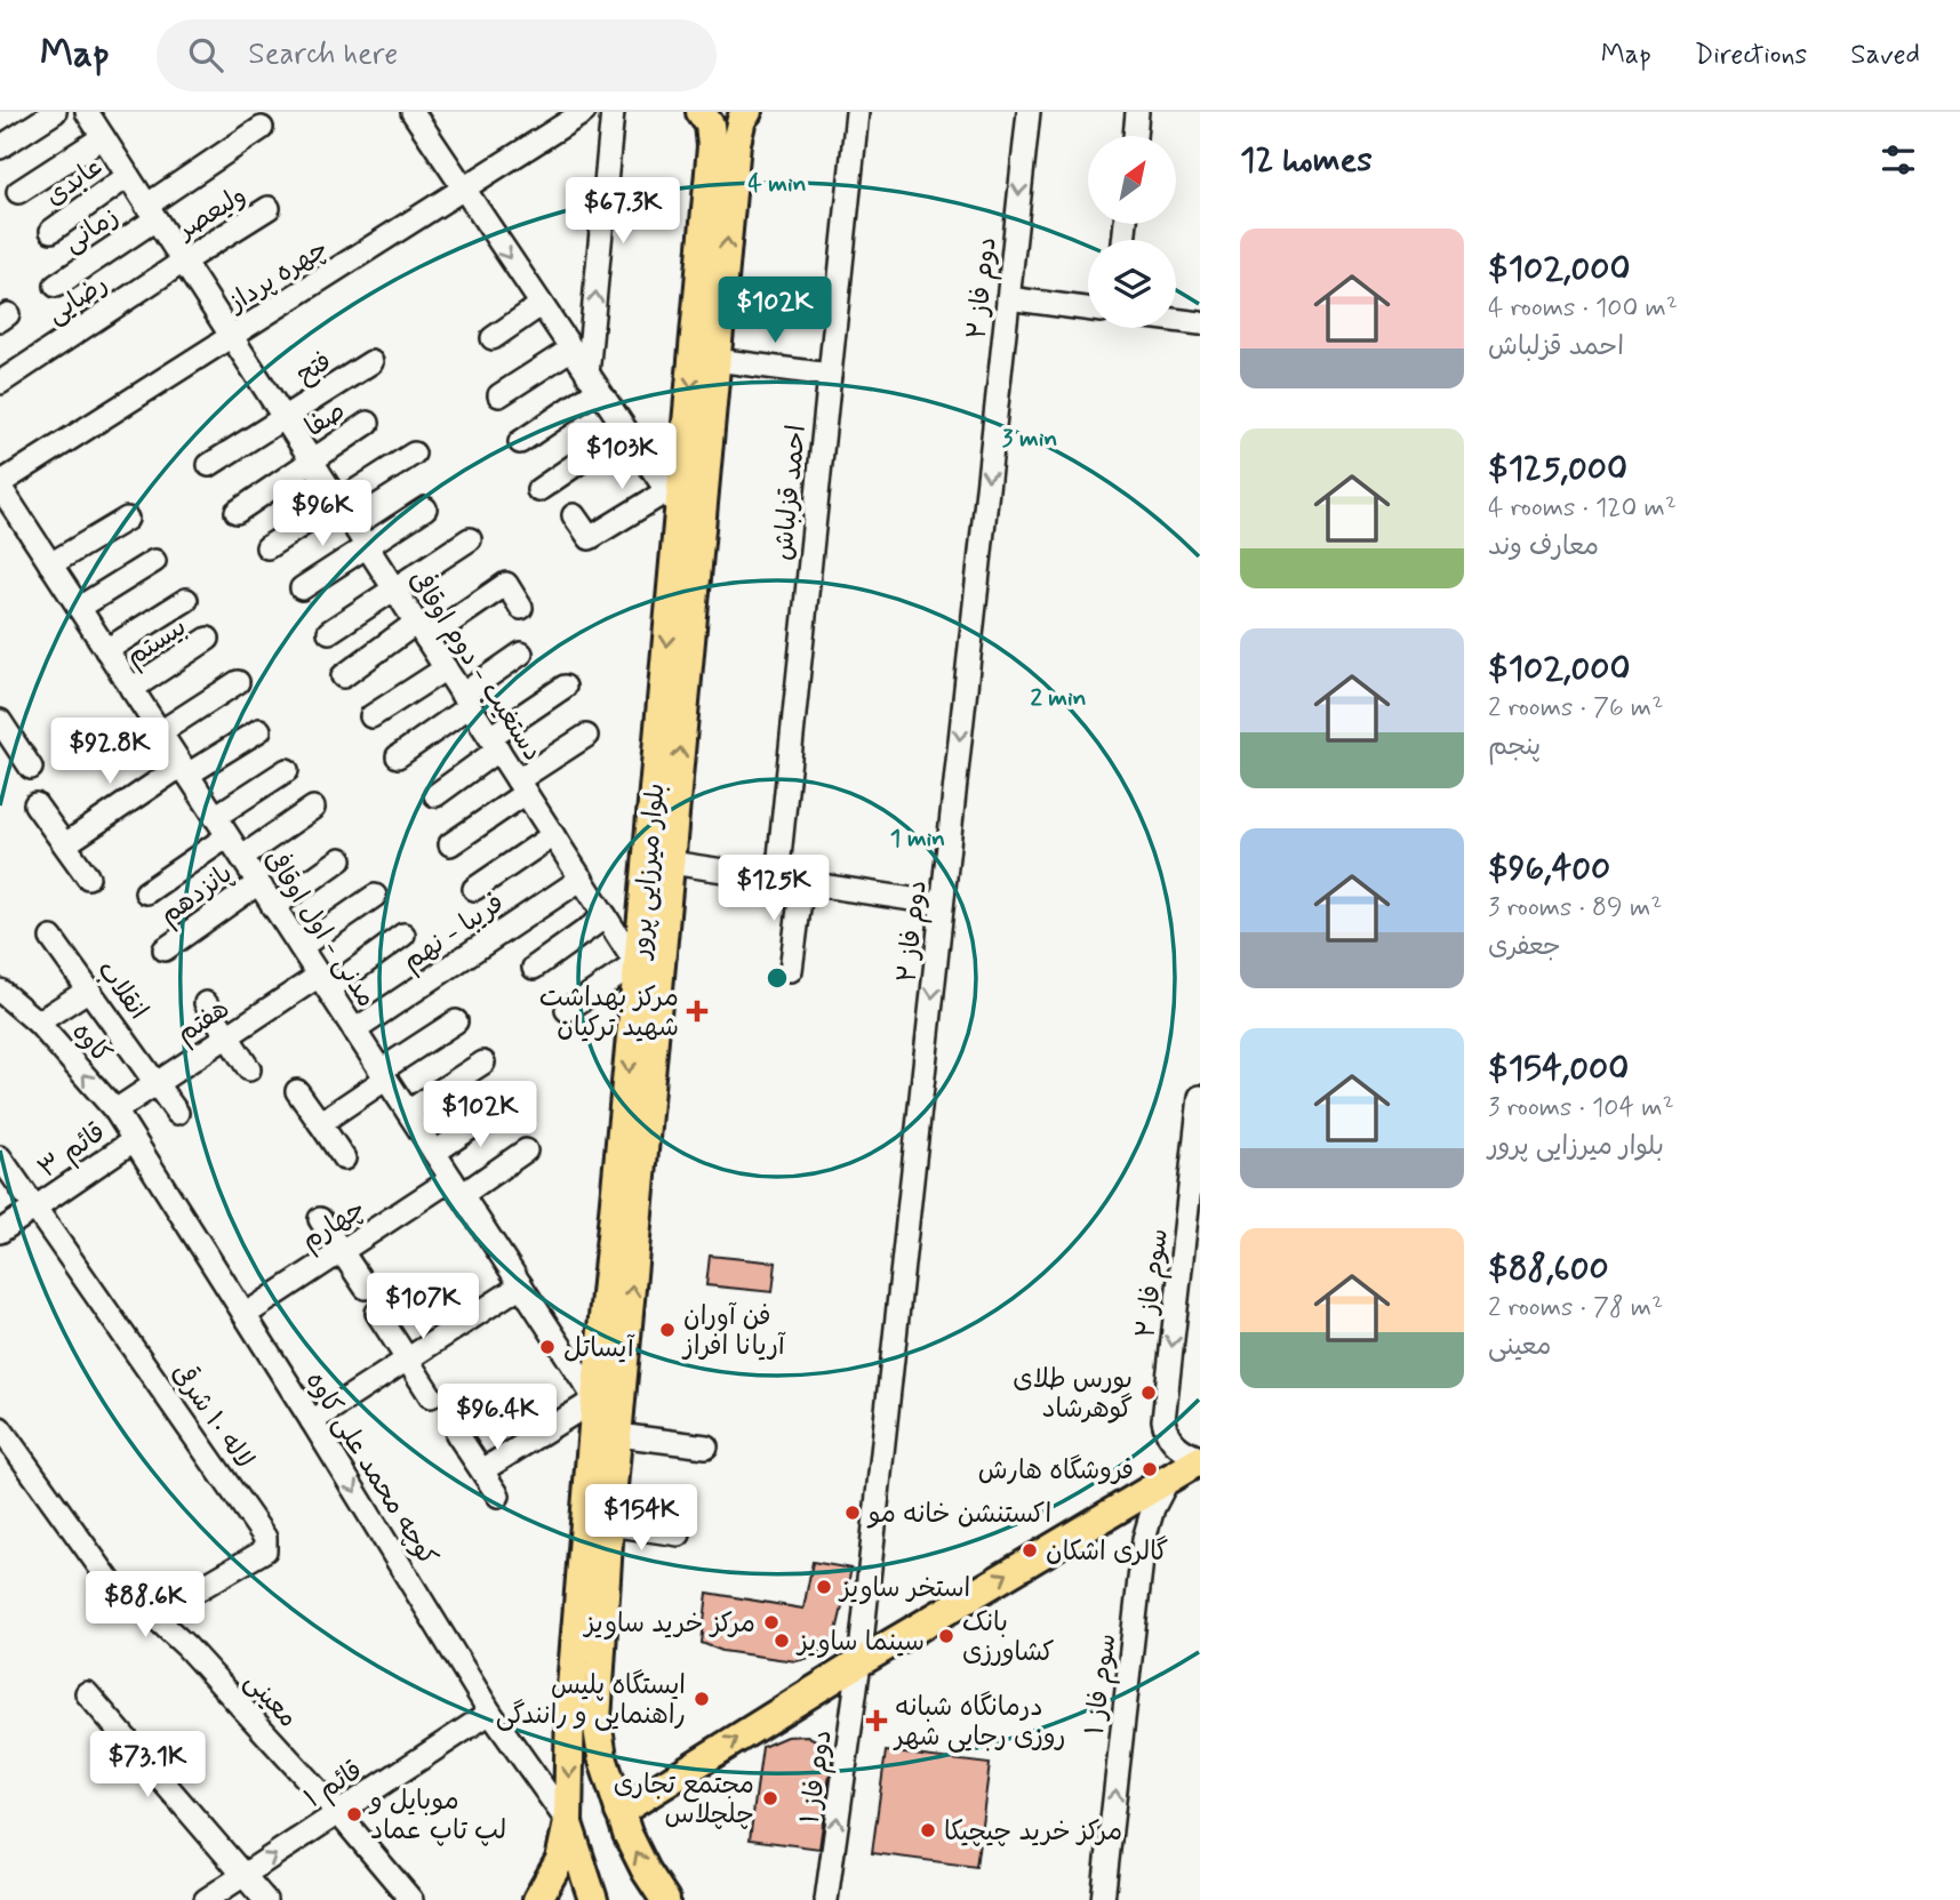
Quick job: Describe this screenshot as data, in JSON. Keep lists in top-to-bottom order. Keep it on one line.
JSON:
{"streets":{"main road":["بلوار میرزایی پرور"],"street":["عابدی","ولیعصر","زمانی","چهره پرداز","دوم فاز ۲","رضایی","فتح","صفا","احمد قزلباش","بیستم","دستغیب - دوم اوقافی","پانزدهم","مدنی - اول اوقافی","فریبا - نهم","انقلاب","هفتم","کاوه","قائم ۳","چهارم","سوم فاز ۲","لاله ۱۰ شرقی","کوچه محمد علی کاوه","سوم فاز ۱","معینی","دوم فاز ۱","قائم ۱"]},"crossings":[["عابدی","دستغیب - دوم اوقافی"],["ولیعصر","رضایی"],["ولیعصر","دستغیب - دوم اوقافی"],["زمانی","دستغیب - دوم اوقافی"],["چهره پرداز","دستغیب - دوم اوقافی"],["چهره پرداز","مدنی - اول اوقافی"],["دوم فاز ۲","دوم فاز ۱"],["رضایی","دستغیب - دوم اوقافی"],["فتح","دستغیب - دوم اوقافی"],["صفا","دستغیب - دوم اوقافی"],["بیستم","مدنی - اول اوقافی"],["دستغیب - دوم اوقافی","بلوار میرزایی پرور"],["دستغیب - دوم اوقافی","فریبا - نهم"],["بلوار میرزایی پرور","مدنی - اول اوقافی"],["بلوار میرزایی پرور","کوچه محمد علی کاوه"],["پانزدهم","مدنی - اول اوقافی"],["مدنی - اول اوقافی","فریبا - نهم"],["مدنی - اول اوقافی","هفتم"],["مدنی - اول اوقافی","چهارم"],["انقلاب","هفتم"],["هفتم","کاوه"],["کاوه","قائم ۳"],["کاوه","کوچه محمد علی کاوه"],["قائم ۳","لاله ۱۰ شرقی"],["قائم ۳","کوچه محمد علی کاوه"],["چهارم","کوچه محمد علی کاوه"],["لاله ۱۰ شرقی","معینی"],["کوچه محمد علی کاوه","قائم ۱"],["معینی","قائم ۱"]],"one_way":["دوم فاز ۲","سوم فاز ۲","سوم فاز ۱","دوم فاز ۱"],"places":{"health":["مرکز بهداشت شهید ترکیان","درمانگاه شبانه روزی رجایی شهر"],"other":["فن آوران آریانا افراز","آیساتل","بورس طلای گوهرشاد","فروشگاه هارش","اکستنشن خانه مو","گالری اشکان","استخر ساویز","مرکز خرید ساویز","بانک کشاورزی","سینما ساویز","ایستگاه پلیس راهنمایی و رانندگی","مجتمع تجاری چلچلاس","موبایل و لپ تاپ عماد","مرکز خرید چیچیکا"]},"north":"top right","page":{"header":"Map","search":"Search here","nav":["Map","Directions","Saved"],"heading":"12 homes","price":["$67.3K","$102K","$103K","$96K","$92.8K","$125K","$102K","$107K","$96.4K","$154K","$88.6K","$73.1K"],"list":[{"name":"$102,000","note":"4 rooms · 100 m² · احمد قزلباش"},{"name":"$125,000","note":"4 rooms · 120 m² · معارف وند"},{"name":"$102,000","note":"2 rooms · 76 m² · پنجم"},{"name":"$96,400","note":"3 rooms · 89 m² · جعفری"},{"name":"$154,000","note":"3 rooms · 104 m² · بلوار میرزایی پرور"},{"name":"$88,600","note":"2 rooms · 78 m² · معینی"}]},"rings":["4 min","3 min","2 min","1 min"]}
